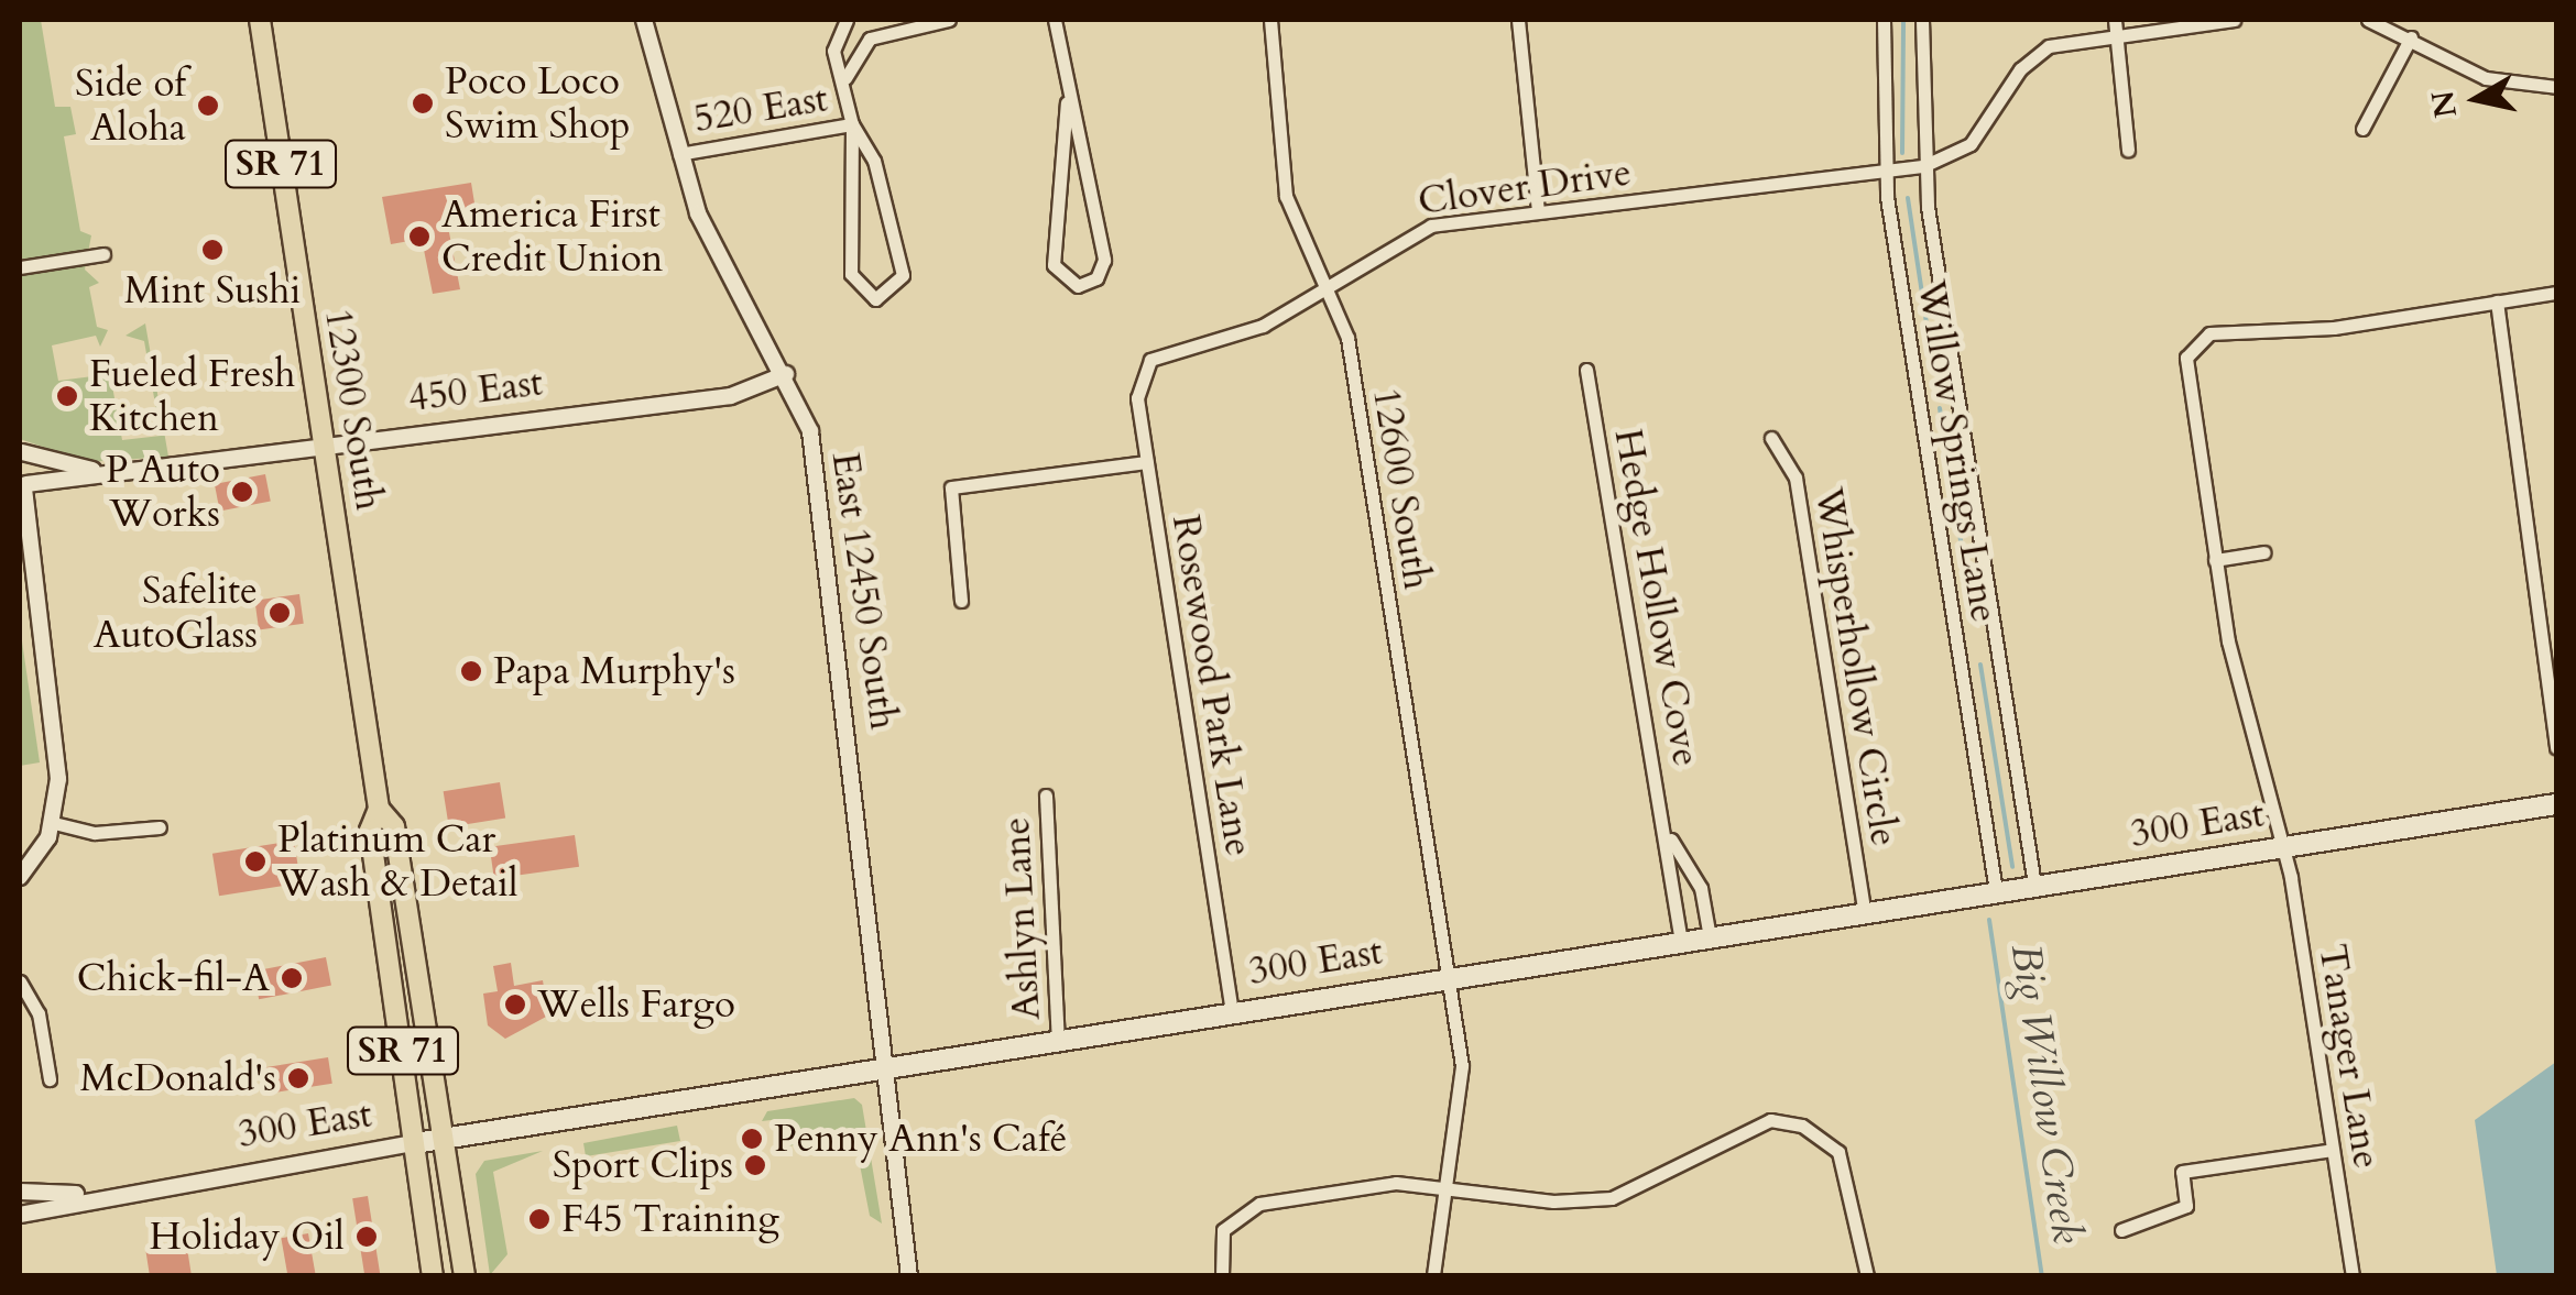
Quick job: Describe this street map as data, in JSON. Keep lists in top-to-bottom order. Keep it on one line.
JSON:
{"streets":{"main road":["SR 71","12300 South","300 East"],"street":["520 East","Clover Drive","450 East","Willow Springs Lane","12600 South","East 12450 South","Hedge Hollow Cove","Whisperhollow Circle","Rosewood Park Lane","Ashlyn Lane","Tanager Lane"]},"crossings":[["520 East","East 12450 South"],["Clover Drive","Willow Springs Lane"],["Clover Drive","12600 South"],["Clover Drive","Rosewood Park Lane"],["450 East","12300 South"],["450 East","East 12450 South"],["12300 South","300 East"],["Willow Springs Lane","300 East"],["12600 South","300 East"],["East 12450 South","300 East"],["Hedge Hollow Cove","300 East"],["Whisperhollow Circle","300 East"],["Rosewood Park Lane","300 East"],["300 East","Ashlyn Lane"],["300 East","Tanager Lane"]],"water":["Big Willow Creek"],"places":["Poco Loco Swim Shop","Side of Aloha","America First Credit Union","Mint Sushi","Fueled Fresh Kitchen","P Auto Works","Safelite AutoGlass","Papa Murphy's","Platinum Car Wash & Detail","Chick-fil-A","Wells Fargo","McDonald's","Penny Ann's Café","Sport Clips","F45 Training","Holiday Oil"],"north":"left"}
